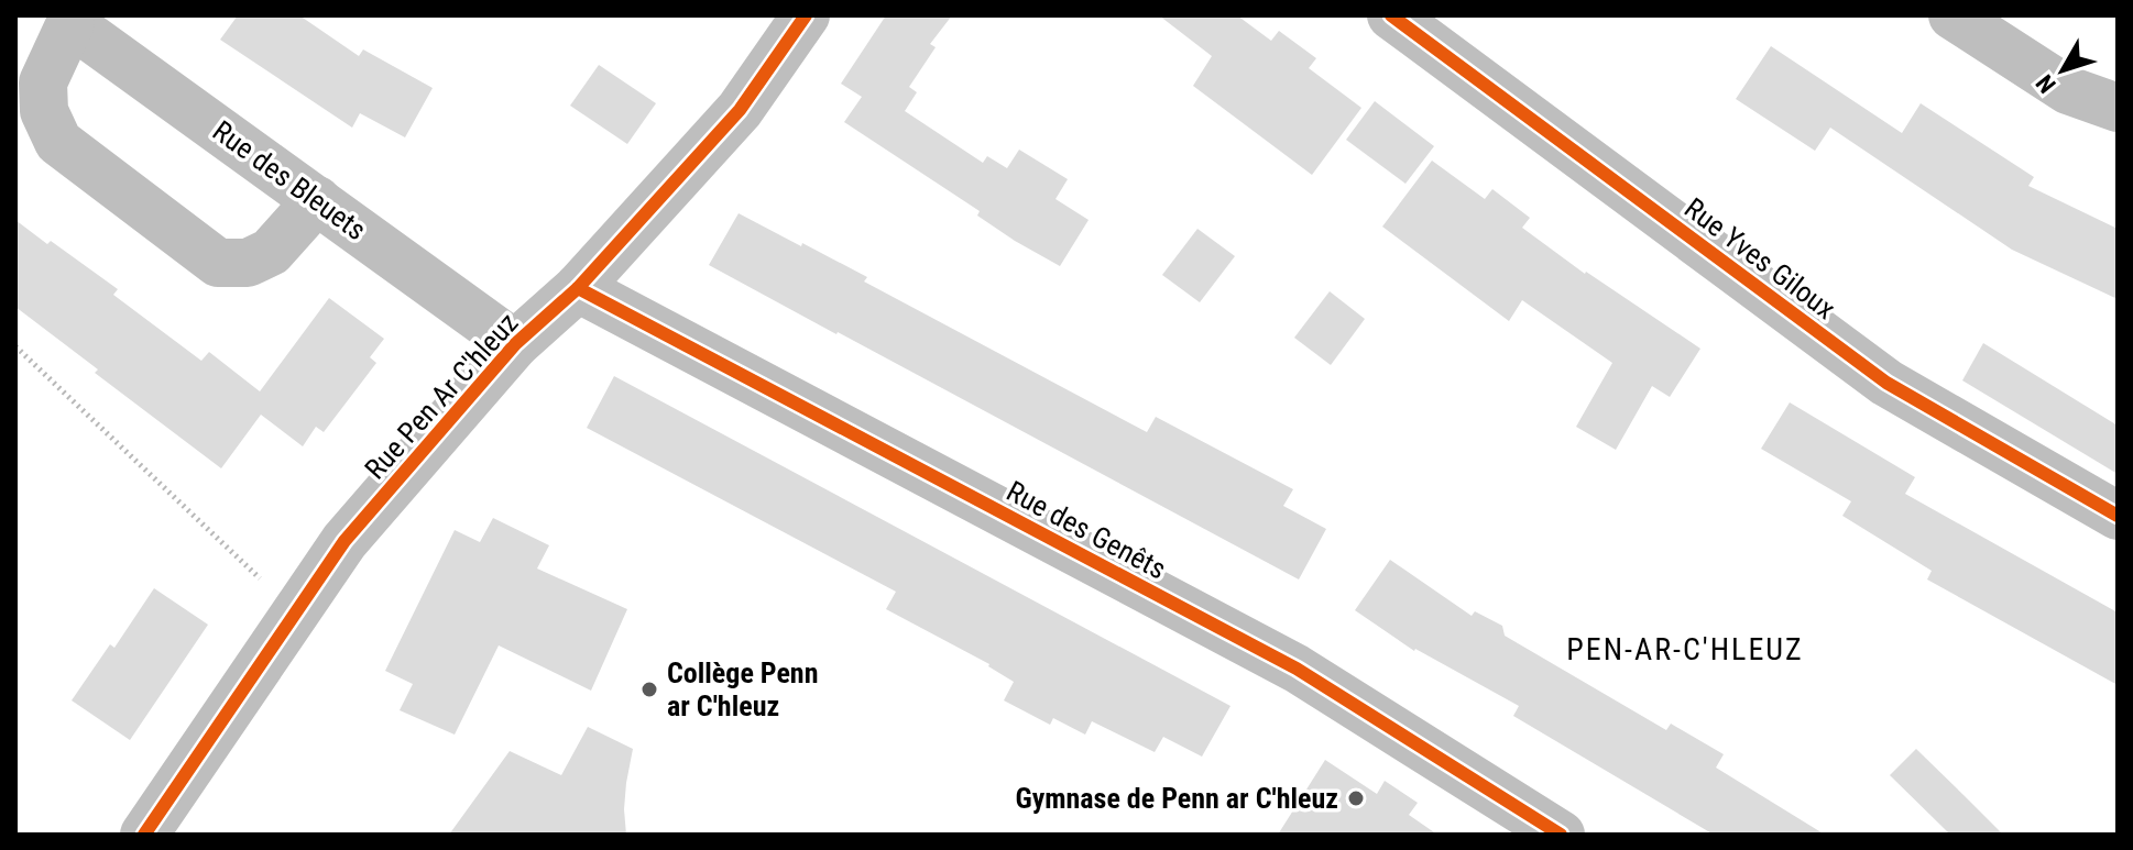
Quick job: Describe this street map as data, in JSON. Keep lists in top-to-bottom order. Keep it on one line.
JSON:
{"streets":{"street":["Rue des Bleuets","Rue Yves Giloux","Rue Pen Ar C'hleuz","Rue des Genêts"]},"crossings":[["Rue des Bleuets","Rue Pen Ar C'hleuz"],["Rue Pen Ar C'hleuz","Rue des Genêts"]],"districts":["PEN-AR-C'HLEUZ"],"places":["Collège Penn ar C'hleuz","Gymnase de Penn ar C'hleuz"],"north":"bottom left"}
